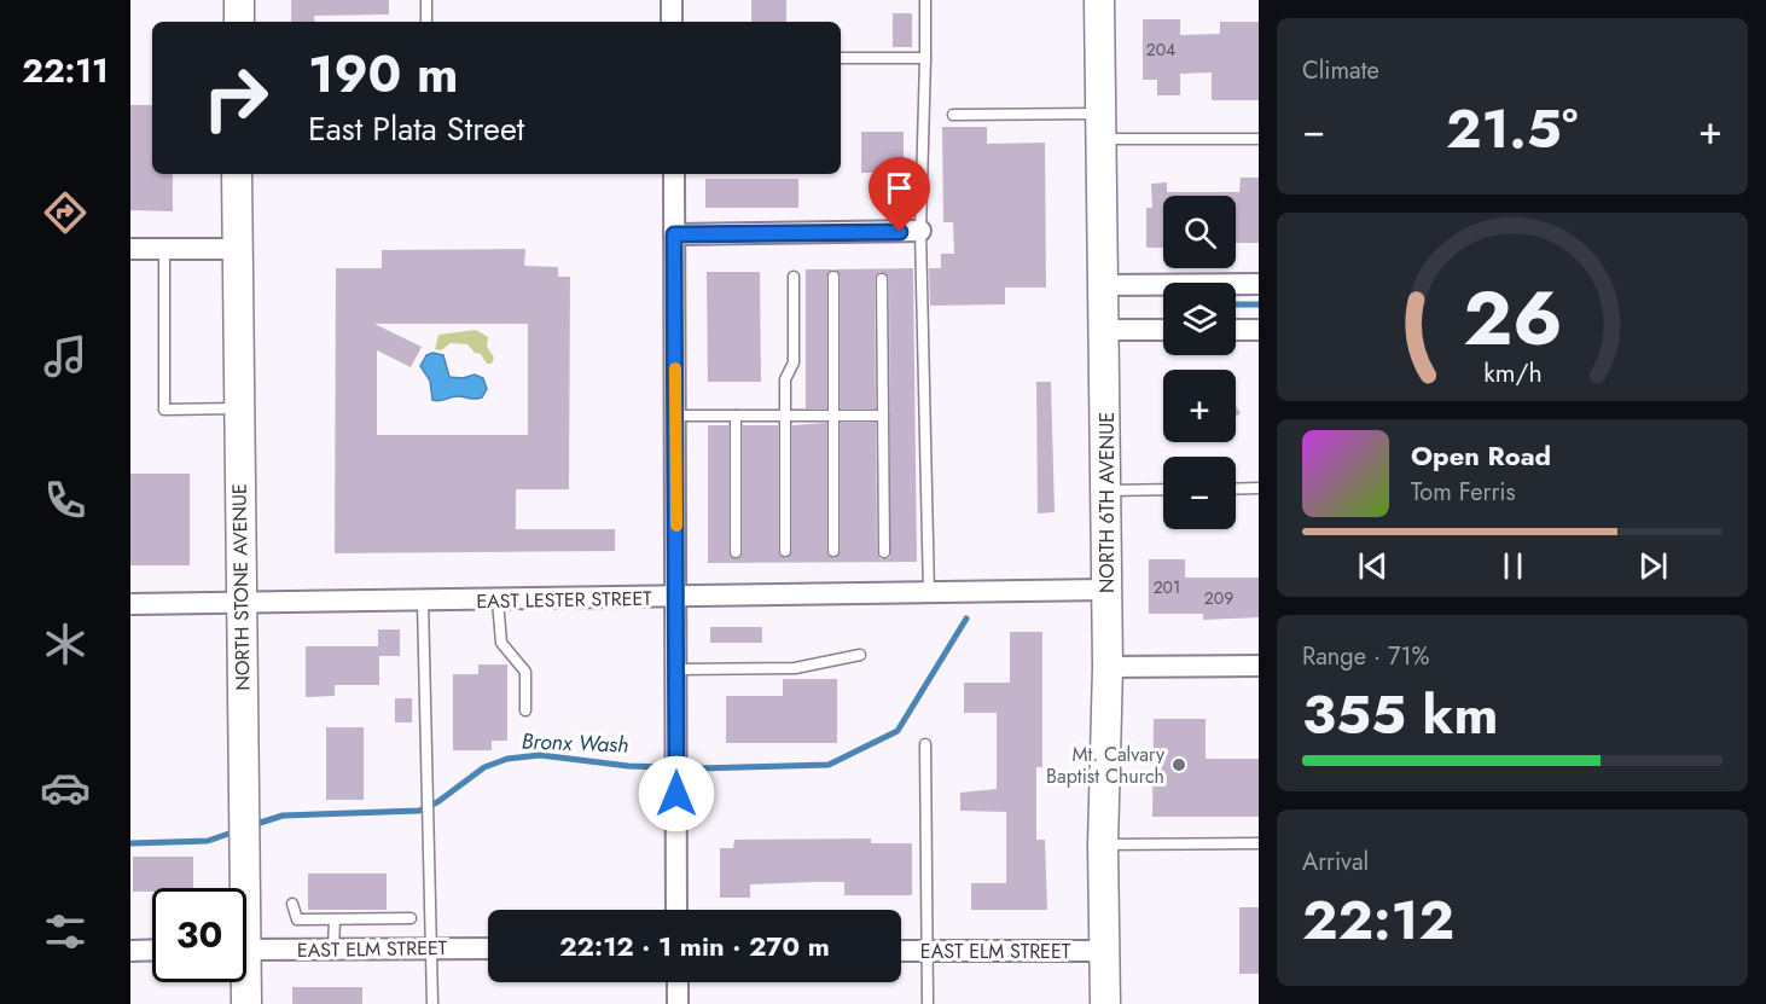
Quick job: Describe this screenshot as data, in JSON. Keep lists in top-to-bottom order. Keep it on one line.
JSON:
{"streets":{"street":["NORTH 6TH AVENUE","NORTH STONE AVENUE","EAST LESTER STREET","EAST ELM STREET"]},"crossings":[["NORTH 6TH AVENUE","EAST LESTER STREET"],["NORTH 6TH AVENUE","EAST ELM STREET"],["NORTH STONE AVENUE","EAST LESTER STREET"]],"water":["Bronx Wash"],"places":["Mt. Calvary Baptist Church"],"house_numbers":["204","201","209"],"page":{"tabs":"22:11","tile":["Climate",["Range · 71%","355 km"],["Arrival","22:12"]],"turn":["190 m","East Plata Street"],"heat":["−","21.5°","+"],"map_buttons":["+","−"],"song":["Open Road","Tom Ferris"],"limit":"30","trip":"22:12 · 1 min · 270 m","gauge":["26","km/h"]}}
